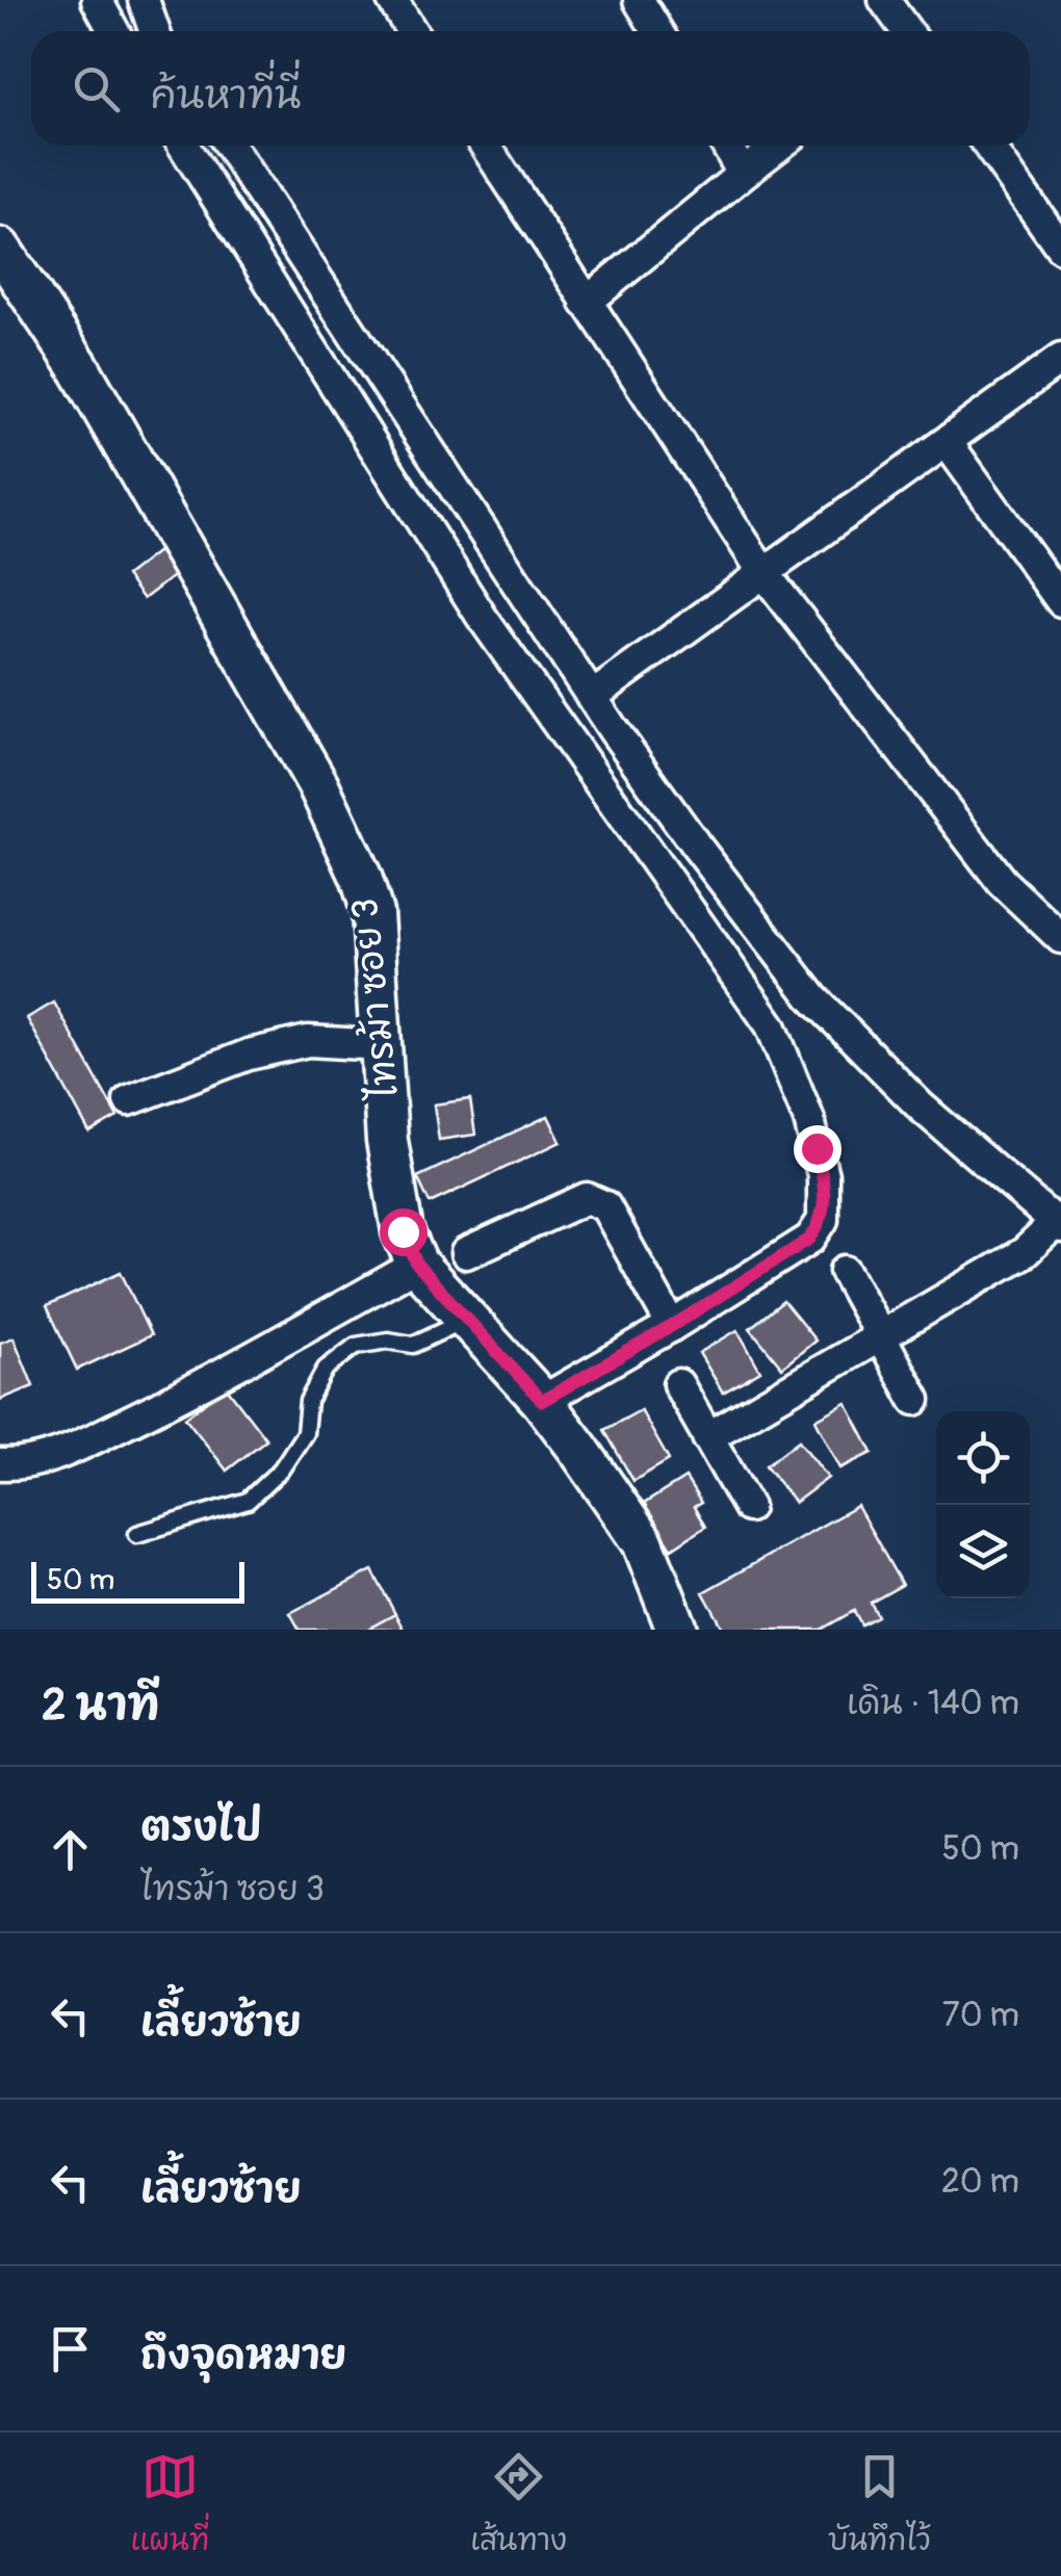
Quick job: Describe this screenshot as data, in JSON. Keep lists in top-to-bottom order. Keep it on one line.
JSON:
{"streets":{"street":["ไทรม้า ซอย 3"]},"scale_bar":"50 m","page":{"search":"ค้นหาที่นี่","scale":"50 m","heading":["2 นาที","เดิน · 140 m"],"list":[["ตรงไป","ไทรม้า ซอย 3","50 m"],["เลี้ยวซ้าย","70 m"],["เลี้ยวซ้าย","20 m"],"ถึงจุดหมาย"],"nav":["แผนที่","เส้นทาง","บันทึกไว้"]}}
